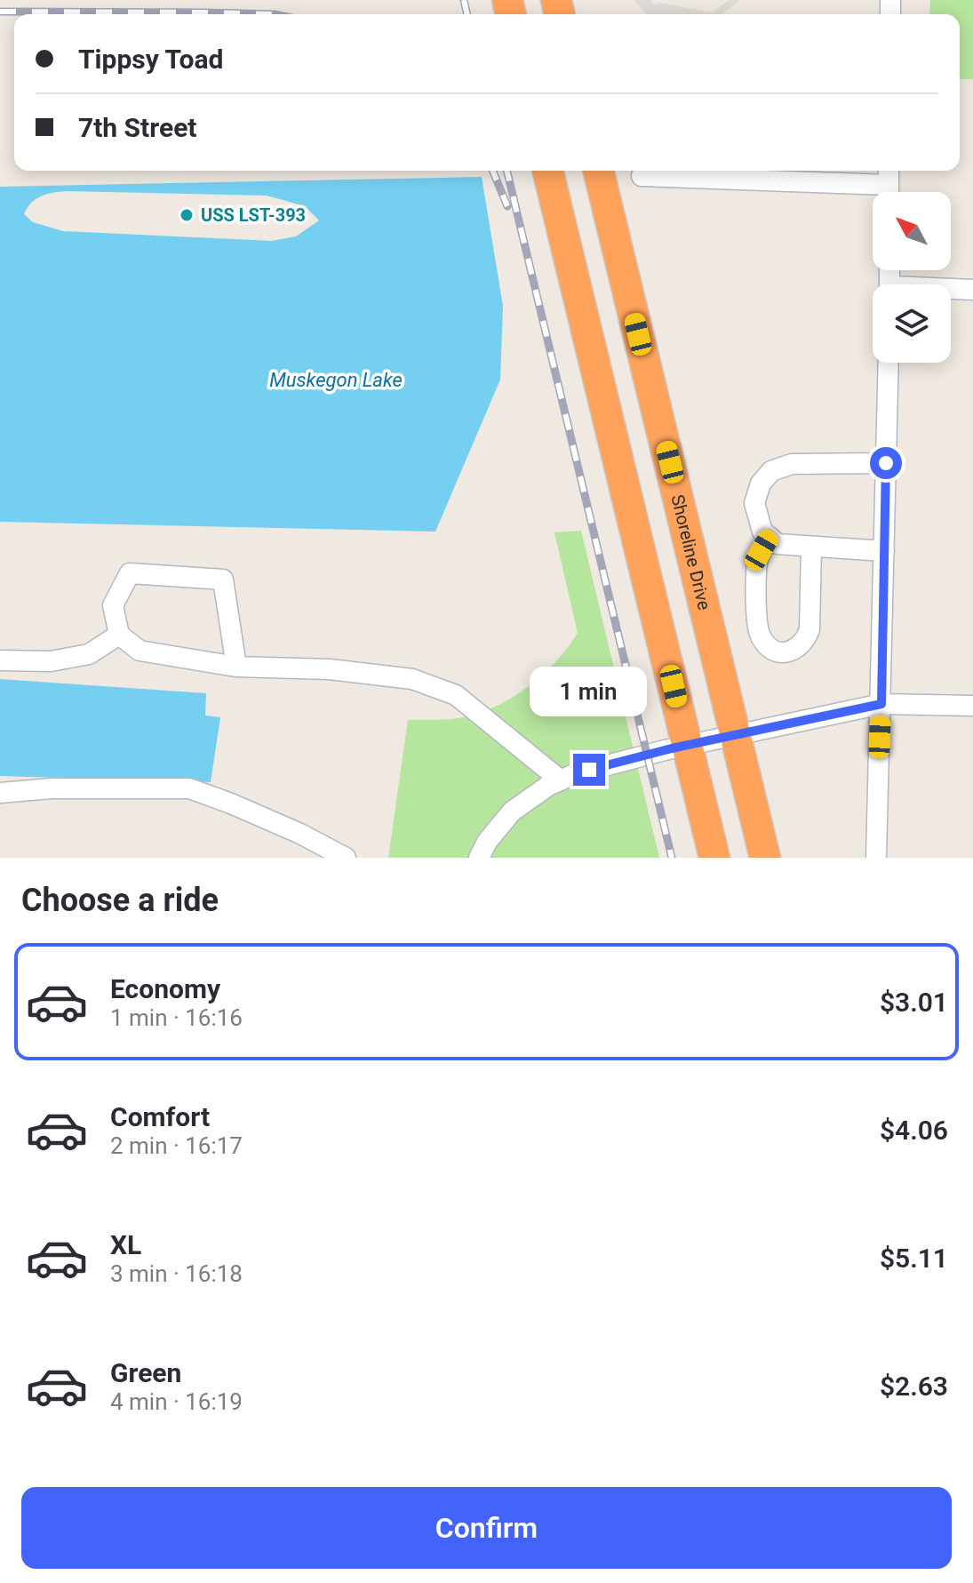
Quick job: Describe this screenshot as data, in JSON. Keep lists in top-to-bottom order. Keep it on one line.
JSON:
{"streets":{"highway":["Shoreline Drive"]},"water":["Muskegon Lake"],"places":["USS LST-393"],"north":"top left","page":{"banner":["Tippsy Toad","7th Street"],"bubble":"1 min","heading":"Choose a ride","list":[{"name":"Economy","note":"1 min · 16:16","value":"$3.01"},{"name":"Comfort","note":"2 min · 16:17","value":"$4.06"},{"name":"XL","note":"3 min · 16:18","value":"$5.11"},{"name":"Green","note":"4 min · 16:19","value":"$2.63"}],"buttons":"Confirm"}}
